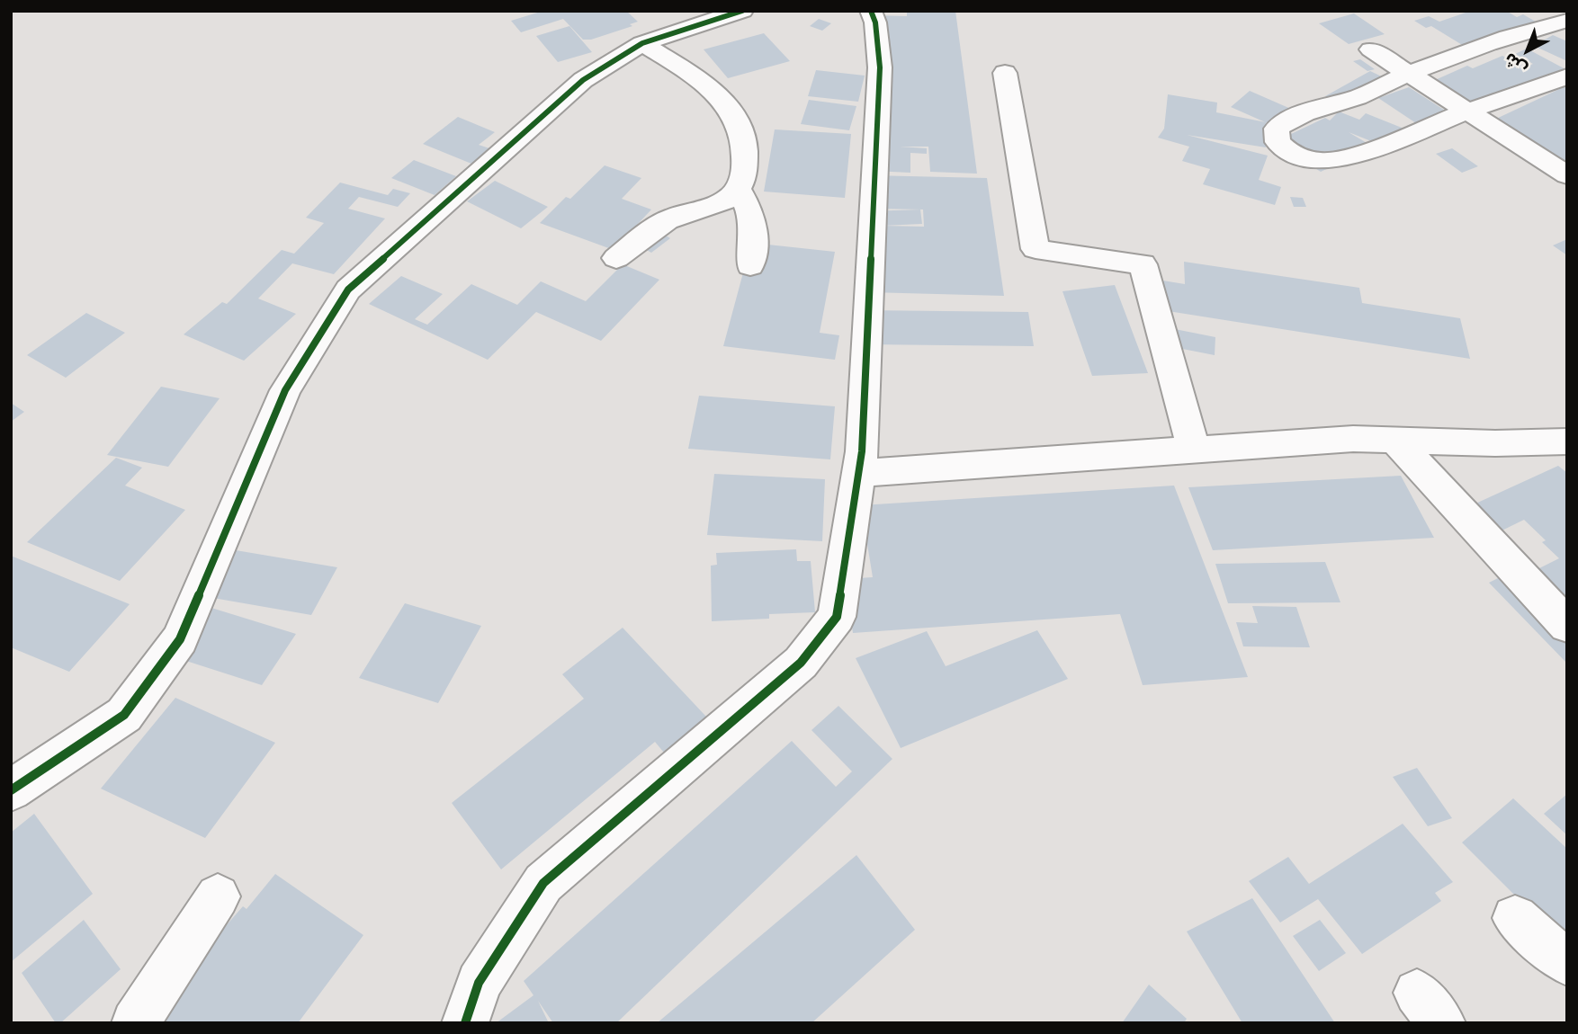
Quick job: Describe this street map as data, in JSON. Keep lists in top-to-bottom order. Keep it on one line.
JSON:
{"north":"bottom left"}
